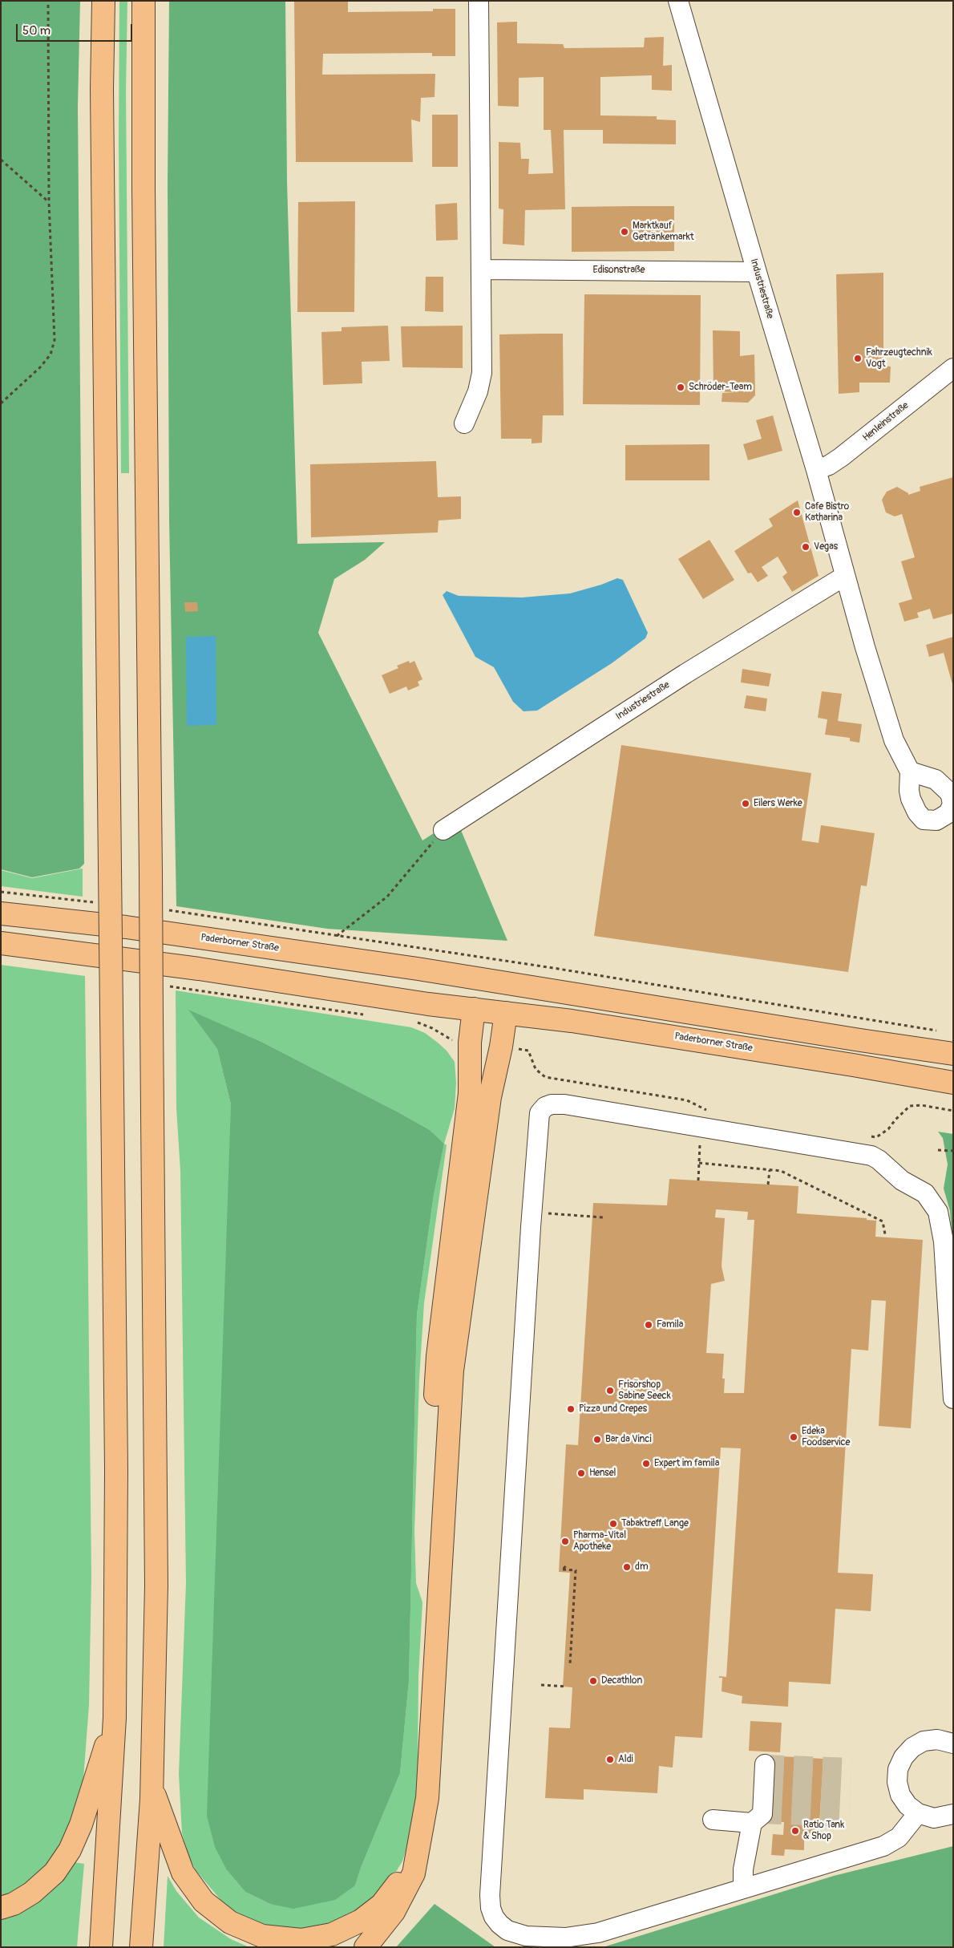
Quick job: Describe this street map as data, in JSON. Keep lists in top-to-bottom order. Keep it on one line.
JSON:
{"streets":{"main road":["Paderborner Straße"],"street":["Edisonstraße","Industriestraße","Henleinstraße"]},"crossings":[["Edisonstraße","Industriestraße"],["Industriestraße","Henleinstraße"]],"places":["Marktkauf Getränkemarkt","Fahrzeugtechnik Vogt","Schröder-Team","Cafe Bistro Katharina","Vegas","Eilers Werke","Famila","Frisörshop Sabine Seeck","Pizza und Crepes","Edeka Foodservice","Bar da Vinci","Expert im famila","Hensel","Tabaktreff Lange","Pharma-Vital Apotheke","dm","Decathlon","Aldi","Ratio Tank & Shop"],"scale_bar":"50 m"}
